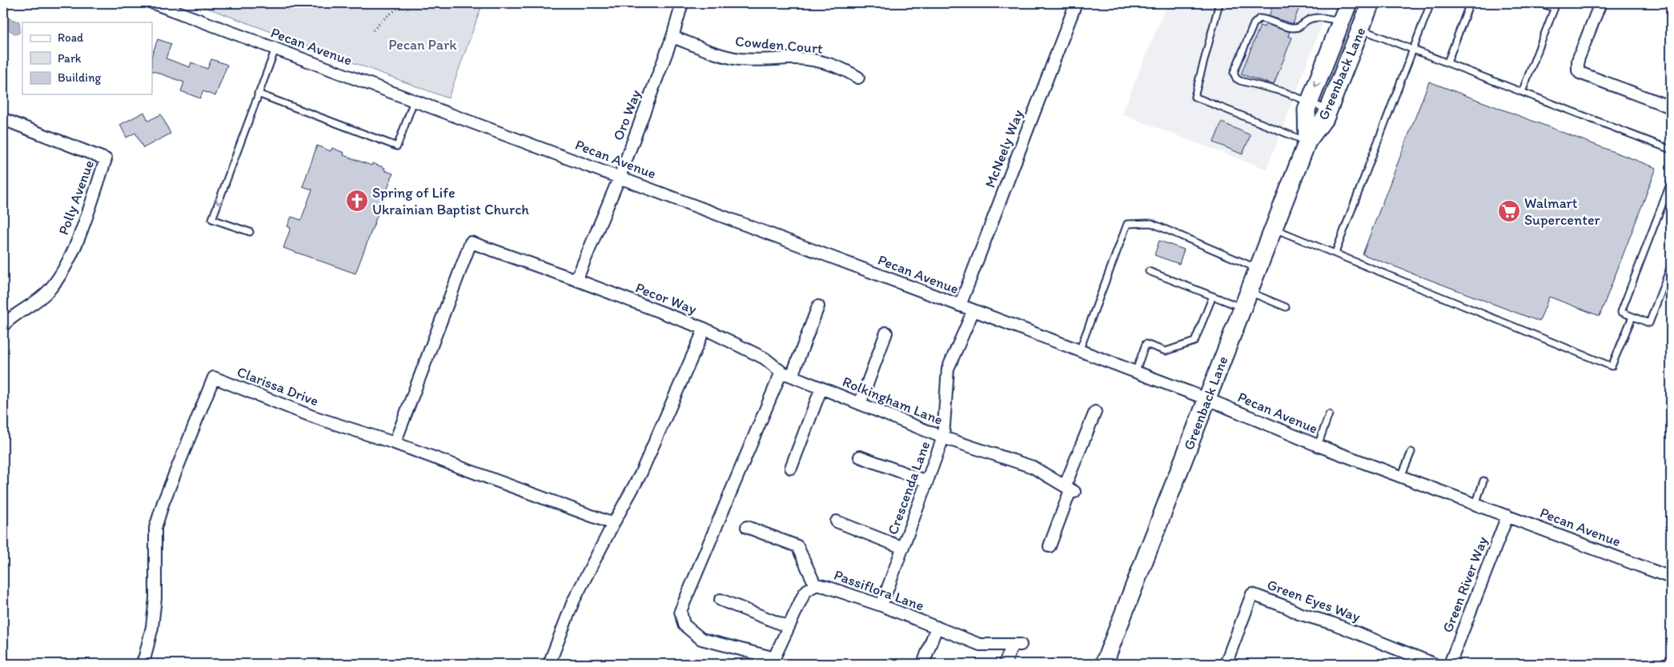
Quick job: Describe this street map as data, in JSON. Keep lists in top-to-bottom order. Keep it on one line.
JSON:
{"streets":{"main road":["Greenback Lane"],"street":["Cowden Court","Pecan Avenue","Oro Way","McNeely Way","Polly Avenue","Pecor Way","Clarissa Drive","Rolkingham Lane","Crescenda Lane","Green River Way","Passiflora Lane","Green Eyes Way"]},"crossings":[["Cowden Court","Oro Way"],["Pecan Avenue","Greenback Lane"],["Pecan Avenue","Oro Way"],["Pecan Avenue","McNeely Way"],["Pecan Avenue","Crescenda Lane"],["Pecan Avenue","Green River Way"],["Oro Way","Pecor Way"],["Pecor Way","Clarissa Drive"],["Pecor Way","Rolkingham Lane"],["Rolkingham Lane","Crescenda Lane"],["Crescenda Lane","Passiflora Lane"]],"parks":["Pecan Park"],"places":{"church":["Spring of Life Ukrainian Baptist Church"],"supermarket":["Walmart Supercenter"]},"legend":["Road","Park","Building"]}
